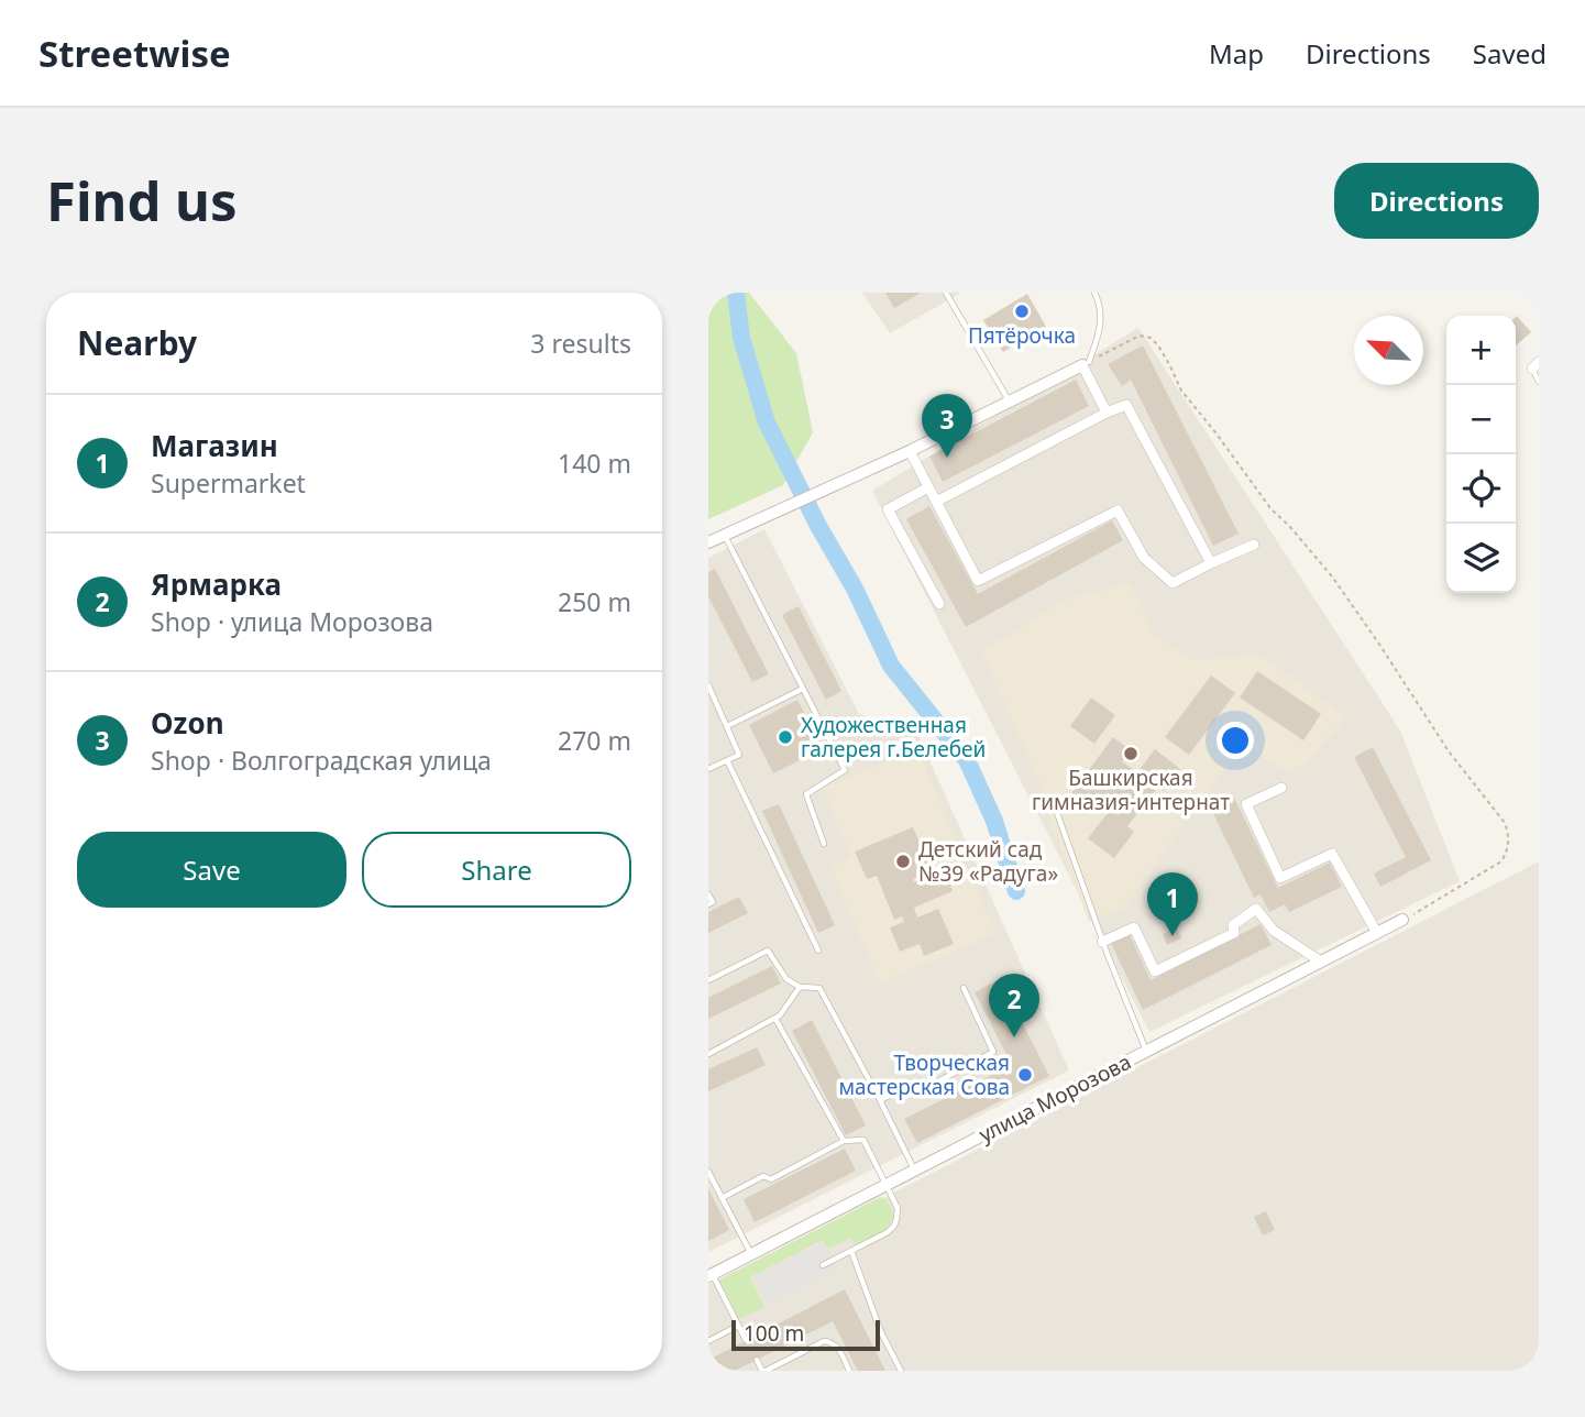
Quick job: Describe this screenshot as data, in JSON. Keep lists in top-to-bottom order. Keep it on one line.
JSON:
{"streets":{"street":["улица Морозова"]},"places":["Пятёрочка","Художественная галерея г.Белебей","Башкирская гимназия-интернат","Детский сад №39 «Радуга»","Творческая мастерская Сова"],"scale_bar":"100 m","north":"top left","page":{"header":"Streetwise","nav":["Map","Directions","Saved"],"buttons":["Directions",["Save","Share"]],"title":"Find us","heading":["Nearby","3 results"],"map_buttons":["+","−"],"list":[{"mark":"1","name":"Магазин","note":"Supermarket","value":"140 m"},{"mark":"2","name":"Ярмарка","note":"Shop · улица Морозова","value":"250 m"},{"mark":"3","name":"Ozon","note":"Shop · Волгоградская улица","value":"270 m"}],"pins":["3","1","2"],"scale":"100 m"}}
